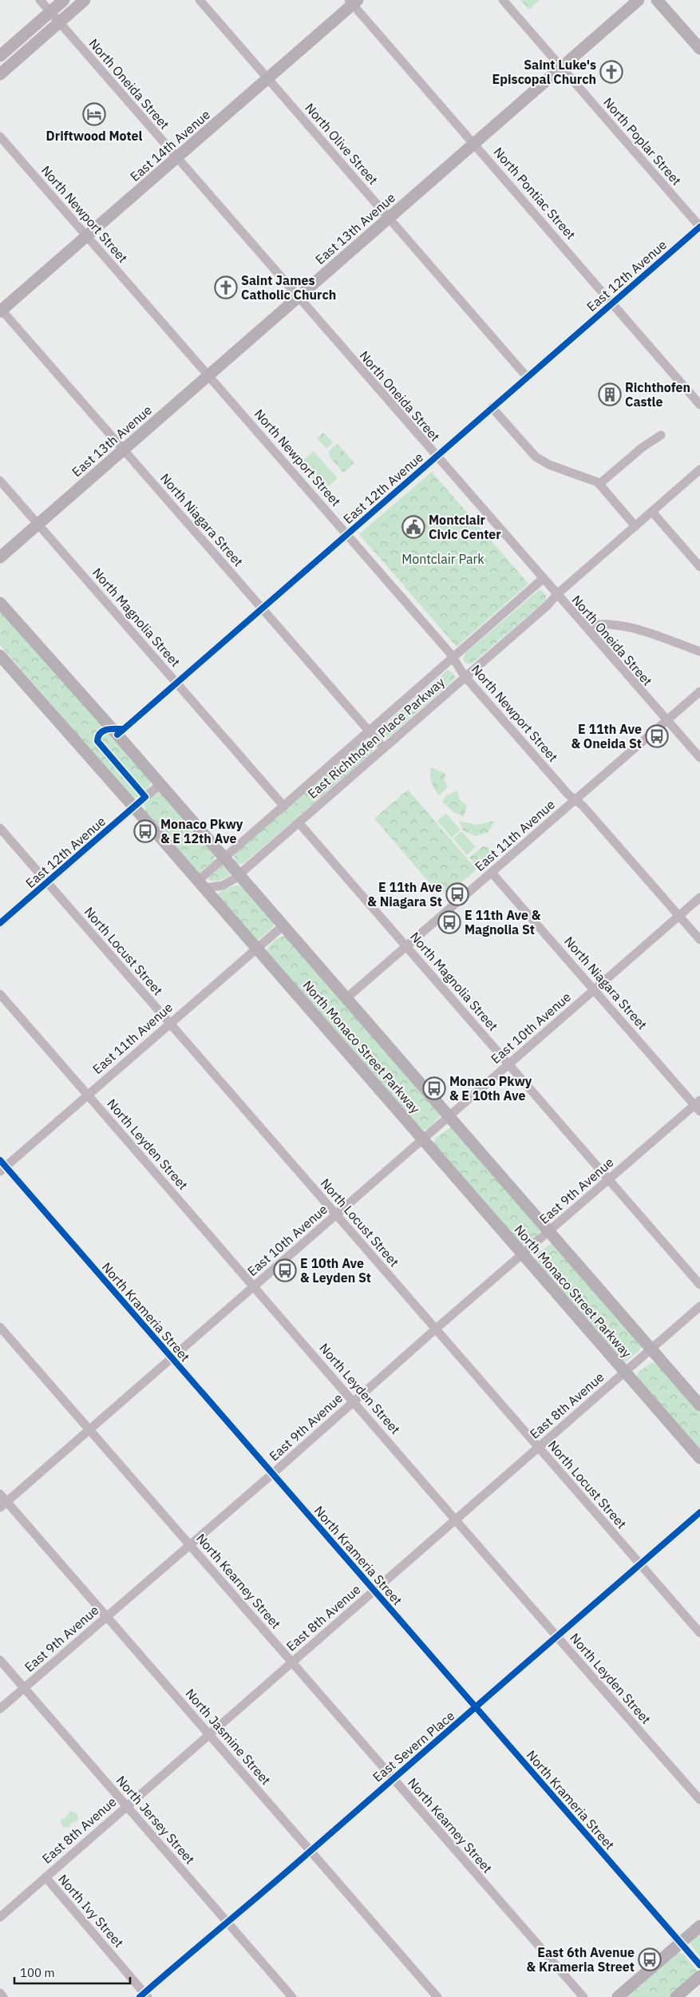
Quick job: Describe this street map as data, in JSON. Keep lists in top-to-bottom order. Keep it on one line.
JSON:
{"streets":{"main road":["East 14th Avenue","East 13th Avenue","North Monaco Street Parkway"],"street":["North Oneida Street","North Poplar Street","North Olive Street","North Pontiac Street","North Newport Street","East 12th Avenue","North Niagara Street","North Magnolia Street","East Richthofen Place Parkway","East 11th Avenue","North Locust Street","East 10th Avenue","North Leyden Street","East 9th Avenue","North Krameria Street","East 8th Avenue","North Kearney Street","North Jasmine Street","East Severn Place","North Jersey Street","North Ivy Street"]},"crossings":[["North Oneida Street","East 14th Avenue"],["North Oneida Street","East 13th Avenue"],["North Oneida Street","East 12th Avenue"],["North Oneida Street","East Richthofen Place Parkway"],["North Oneida Street","East 11th Avenue"],["North Poplar Street","East 13th Avenue"],["North Poplar Street","East 12th Avenue"],["North Olive Street","East 14th Avenue"],["North Olive Street","East 13th Avenue"],["North Olive Street","East 12th Avenue"],["East 14th Avenue","North Pontiac Street"],["East 14th Avenue","North Newport Street"],["East 14th Avenue","North Niagara Street"],["North Pontiac Street","East 13th Avenue"],["North Pontiac Street","East 12th Avenue"],["North Newport Street","East 13th Avenue"],["North Newport Street","East 12th Avenue"],["North Newport Street","East Richthofen Place Parkway"],["North Newport Street","East 11th Avenue"],["North Newport Street","East 10th Avenue"],["East 13th Avenue","North Niagara Street"],["East 13th Avenue","North Magnolia Street"],["East 12th Avenue","North Niagara Street"],["East 12th Avenue","North Magnolia Street"],["East 12th Avenue","North Locust Street"],["East 12th Avenue","North Monaco Street Parkway"],["North Niagara Street","East Richthofen Place Parkway"],["North Niagara Street","East 11th Avenue"],["North Niagara Street","East 10th Avenue"],["North Niagara Street","East 9th Avenue"],["North Magnolia Street","East Richthofen Place Parkway"],["North Magnolia Street","East 11th Avenue"],["North Magnolia Street","East 10th Avenue"],["North Magnolia Street","East 9th Avenue"],["East Richthofen Place Parkway","North Monaco Street Parkway"],["East 11th Avenue","North Locust Street"],["East 11th Avenue","North Monaco Street Parkway"],["East 11th Avenue","North Leyden Street"],["East 11th Avenue","North Krameria Street"],["North Locust Street","East 10th Avenue"],["North Locust Street","East 9th Avenue"],["North Locust Street","East 8th Avenue"],["North Locust Street","East Severn Place"],["East 10th Avenue","North Monaco Street Parkway"],["East 10th Avenue","North Leyden Street"],["East 10th Avenue","North Krameria Street"],["East 10th Avenue","North Kearney Street"],["East 10th Avenue","North Jasmine Street"],["North Monaco Street Parkway","East 9th Avenue"],["North Monaco Street Parkway","East 8th Avenue"],["North Leyden Street","East 9th Avenue"],["North Leyden Street","East 8th Avenue"],["North Leyden Street","East Severn Place"],["East 9th Avenue","North Krameria Street"],["East 9th Avenue","North Kearney Street"],["East 9th Avenue","North Jasmine Street"],["East 9th Avenue","North Jersey Street"],["North Krameria Street","East 8th Avenue"],["North Krameria Street","East Severn Place"],["East 8th Avenue","North Kearney Street"],["East 8th Avenue","North Jasmine Street"],["East 8th Avenue","North Jersey Street"],["East 8th Avenue","North Ivy Street"],["North Kearney Street","East Severn Place"],["North Jasmine Street","East Severn Place"],["East Severn Place","North Jersey Street"],["East Severn Place","North Ivy Street"]],"parks":["Montclair Park"],"places":{"church":["Saint Luke's Episcopal Church","Saint James Catholic Church"],"hotel":["Driftwood Motel"],"building":["Richthofen Castle"],"public building":["Montclair Civic Center"],"bus stop":["E 11th Ave & Oneida St","Monaco Pkwy & E 12th Ave","E 11th Ave & Niagara St","E 11th Ave & Magnolia St","Monaco Pkwy & E 10th Ave","E 10th Ave & Leyden St","East 6th Avenue & Krameria Street"]},"scale_bar":"100 m"}
